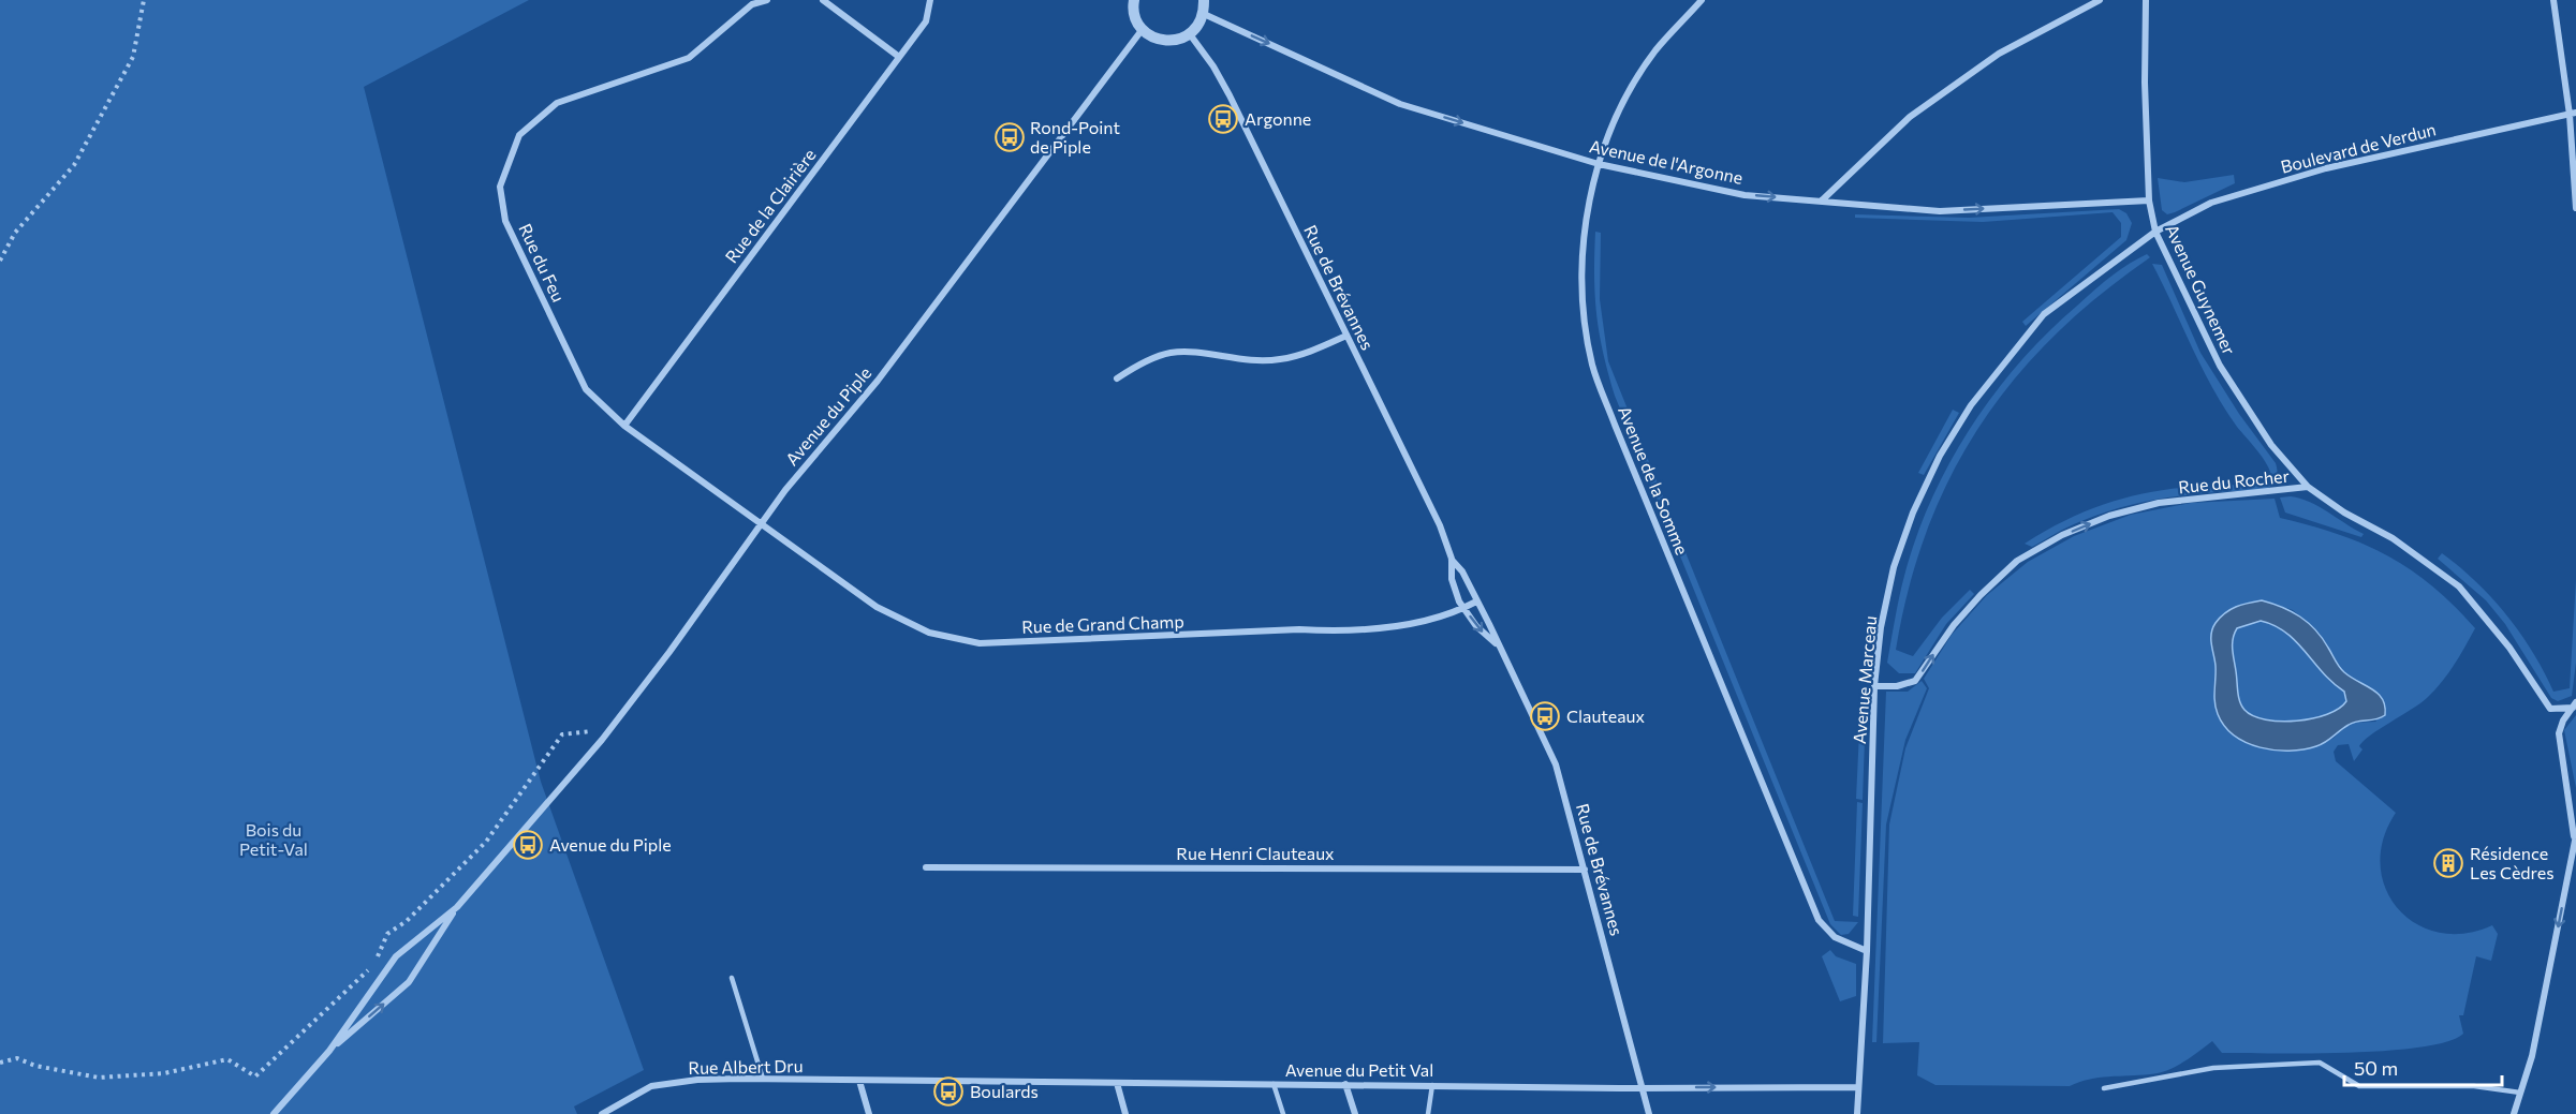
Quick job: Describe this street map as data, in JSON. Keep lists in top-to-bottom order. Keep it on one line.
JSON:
{"streets":{"street":["Boulevard de Verdun","Avenue de l'Argonne","Rue de la Clairière","Rue du Feu","Rue de Brévannes","Avenue Guynemer","Avenue du Piple","Avenue de la Somme","Rue du Rocher","Rue de Grand Champ","Avenue Marceau","Rue Henri Clauteaux","Rue Albert Dru","Avenue du Petit Val"]},"crossings":[["Boulevard de Verdun","Avenue Guynemer"],["Boulevard de Verdun","Avenue Marceau"],["Avenue de l'Argonne","Avenue Guynemer"],["Avenue de l'Argonne","Avenue de la Somme"],["Rue de la Clairière","Rue du Feu"],["Rue du Feu","Avenue du Piple"],["Rue du Feu","Rue de Grand Champ"],["Rue de Brévannes","Rue de Grand Champ"],["Rue de Brévannes","Rue Henri Clauteaux"],["Rue de Brévannes","Avenue du Petit Val"],["Avenue Guynemer","Rue du Rocher"],["Avenue Guynemer","Avenue Marceau"],["Avenue du Piple","Rue de Grand Champ"],["Avenue de la Somme","Avenue Marceau"],["Rue du Rocher","Avenue Marceau"],["Avenue Marceau","Avenue du Petit Val"],["Rue Albert Dru","Avenue du Petit Val"]],"one_way":["Avenue de l'Argonne","Rue du Rocher"],"parks":["Bois du Petit-Val"],"places":{"bus stop":["Argonne","Rond-Point de Piple","Clauteaux","Avenue du Piple","Boulards"],"building":["Résidence Les Cèdres"]},"scale_bar":"50 m"}
